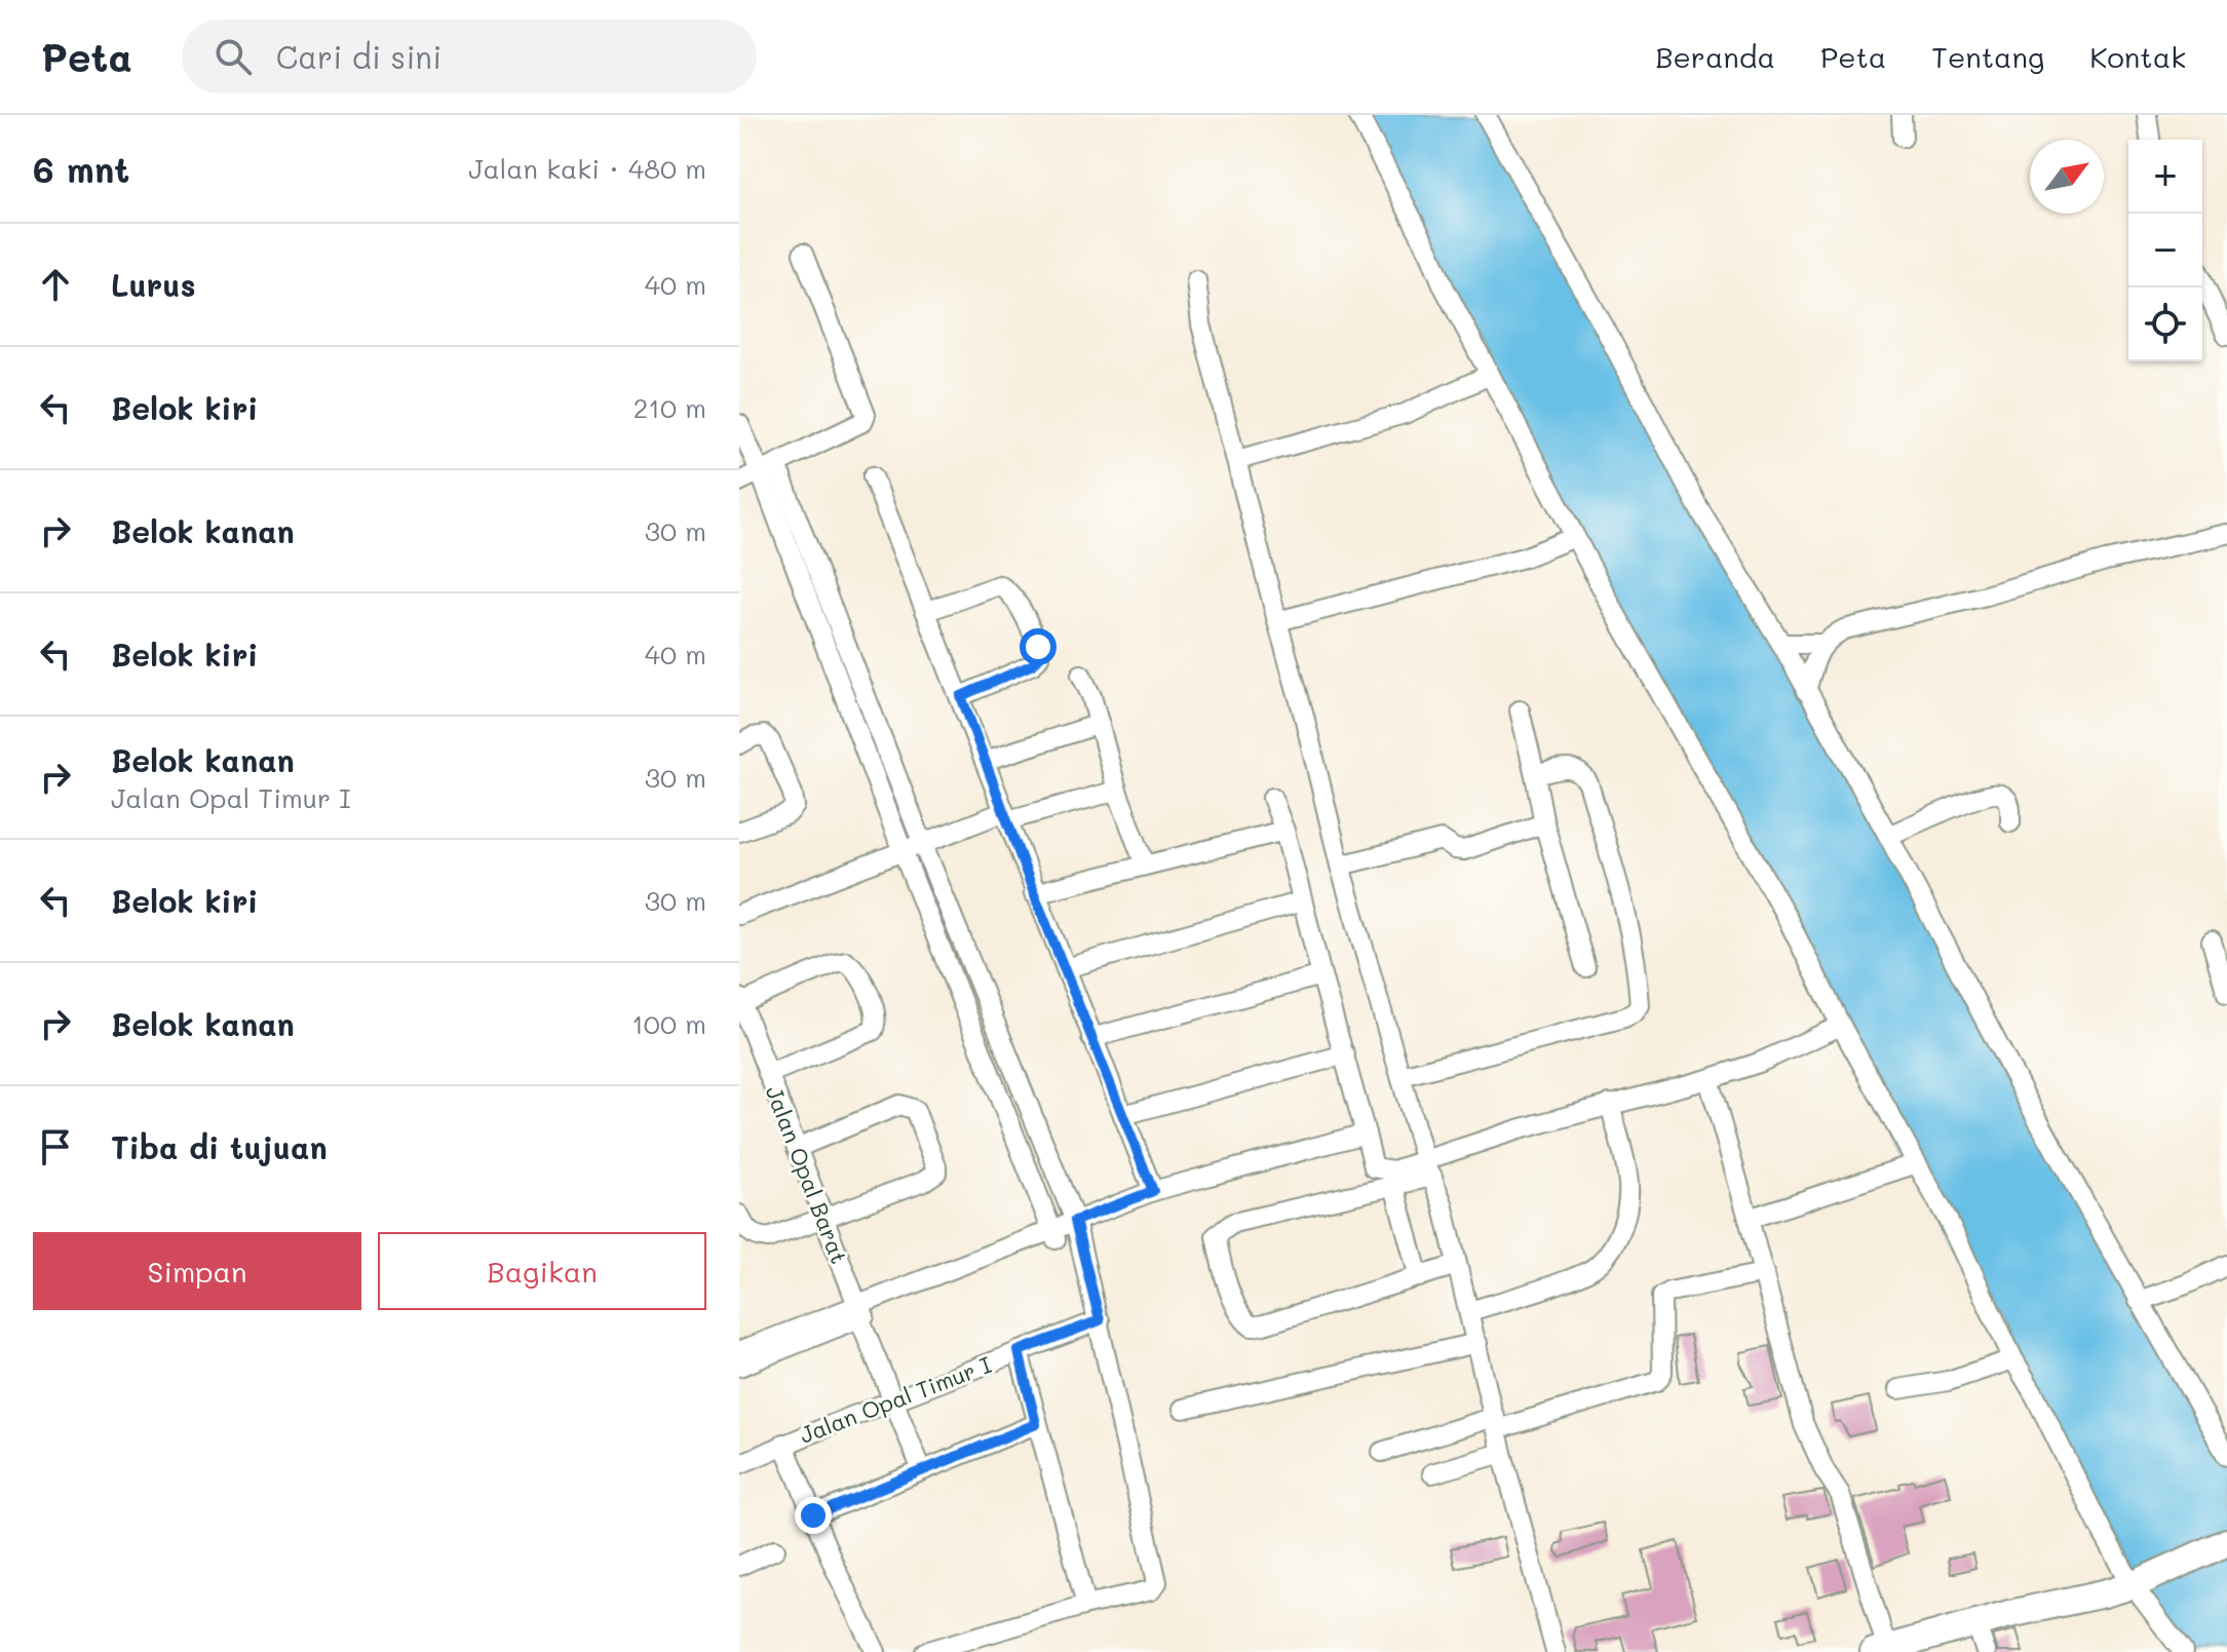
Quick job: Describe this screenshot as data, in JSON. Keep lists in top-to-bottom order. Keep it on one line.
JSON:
{"streets":{"street":["Jalan Opal Barat","Jalan Opal Timur I"]},"crossings":[["Jalan Opal Barat","Jalan Opal Timur I"]],"north":"top right","page":{"header":"Peta","search":"Cari di sini","nav":["Beranda","Peta","Tentang","Kontak"],"heading":["6 mnt","Jalan kaki · 480 m"],"map_buttons":["+","−"],"list":[["Lurus","40 m"],["Belok kiri","210 m"],["Belok kanan","30 m"],["Belok kiri","40 m"],["Belok kanan","Jalan Opal Timur I","30 m"],["Belok kiri","30 m"],["Belok kanan","100 m"],"Tiba di tujuan"],"buttons":["Simpan","Bagikan"]}}
